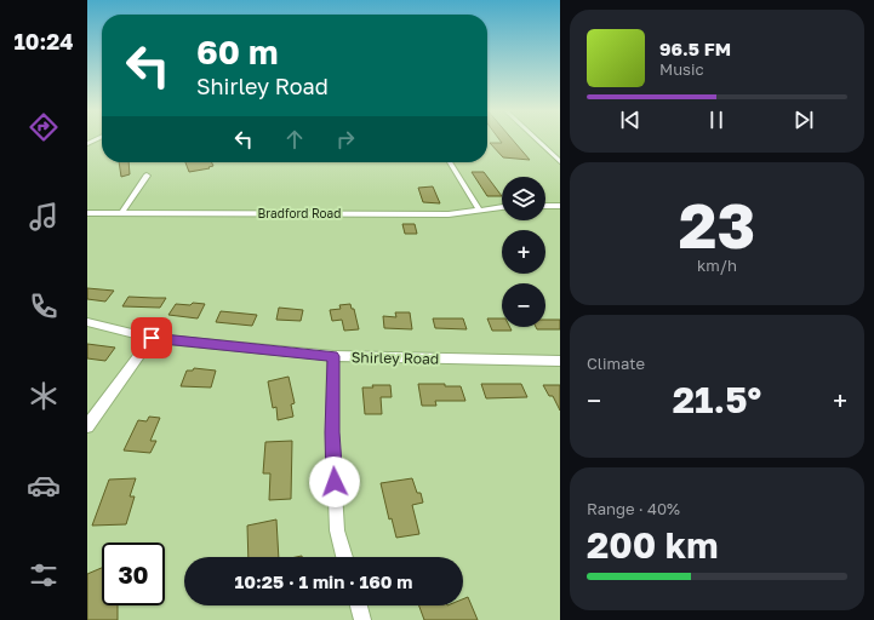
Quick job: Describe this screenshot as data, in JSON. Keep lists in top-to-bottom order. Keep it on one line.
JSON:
{"streets":{"street":["Bradford Road","Shirley Road"]},"page":{"tabs":"10:24","turn":["60 m","Shirley Road"],"song":["96.5 FM","Music"],"tile":[["23","km/h"],"Climate",["Range · 40%","200 km"]],"map_buttons":["+","−"],"heat":["−","21.5°","+"],"limit":"30","trip":"10:25 · 1 min · 160 m"}}
